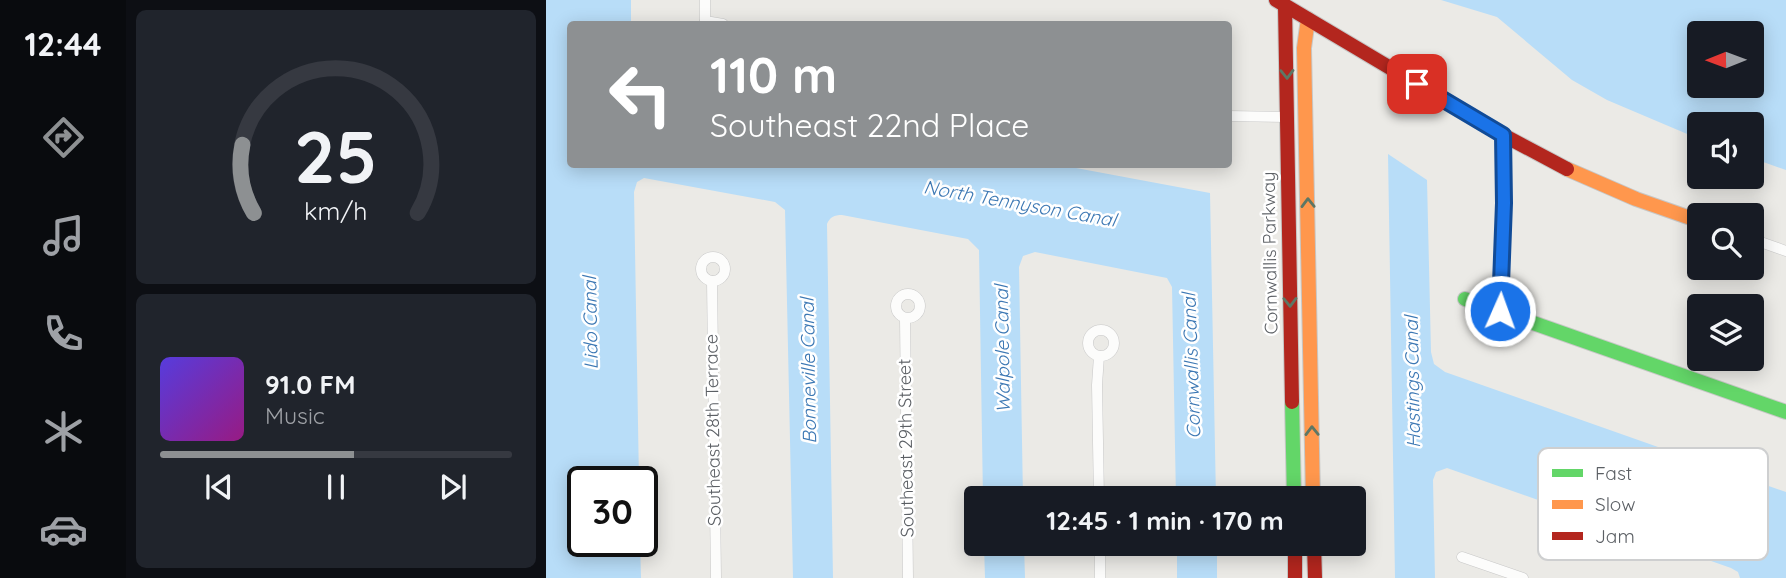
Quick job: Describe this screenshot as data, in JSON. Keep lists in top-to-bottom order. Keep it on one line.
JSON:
{"streets":{"street":["Cornwallis Parkway","Southeast 28th Terrace","Southeast 29th Street"]},"water":["North Tennyson Canal","Lido Canal","Walpole Canal","Cornwallis Canal","Bonneville Canal","Hastings Canal"],"legend":["Fast","Slow","Jam"],"north":"left","page":{"tabs":"12:44","turn":["110 m","Southeast 22nd Place"],"song":["91.0 FM","Music"],"limit":"30","trip":"12:45 · 1 min · 170 m","gauge":["25","km/h"]}}
